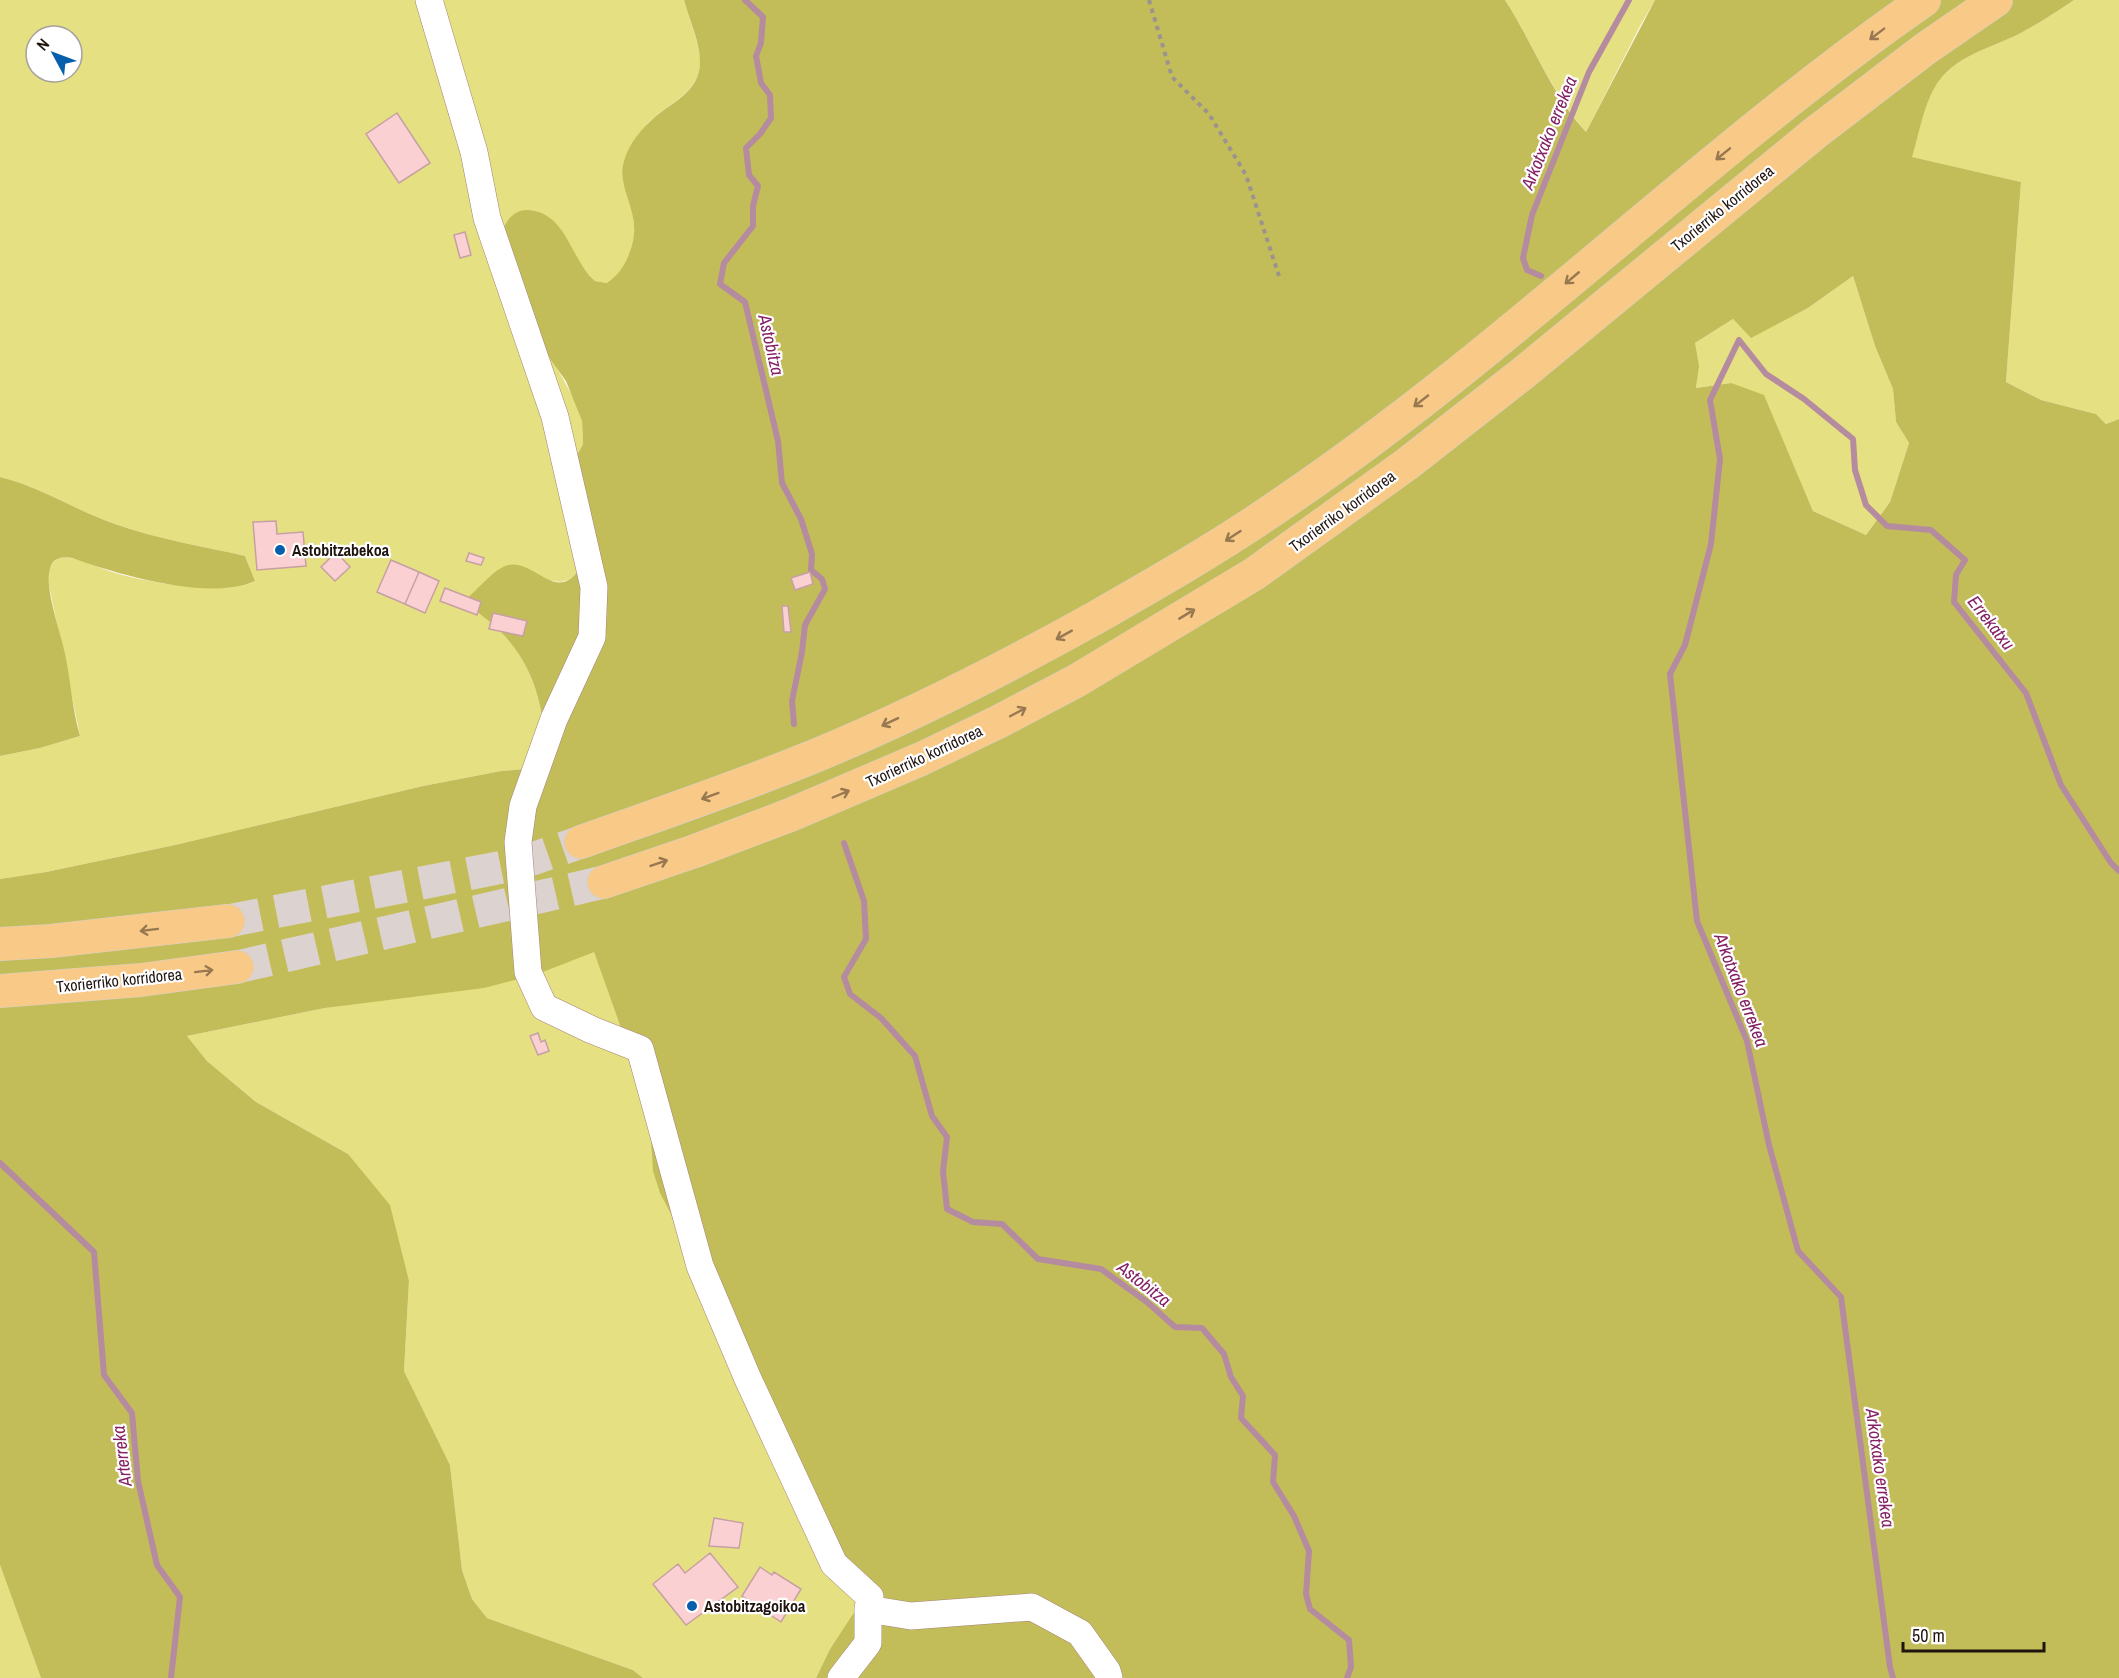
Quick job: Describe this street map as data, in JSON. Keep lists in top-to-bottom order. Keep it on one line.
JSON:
{"streets":{"highway":["Txorierriko korridorea"]},"water":["Arkotxako errekea","Astobitza","Errekatxu","Arterreka"],"places":["Astobitzabekoa","Astobitzagoikoa"],"scale_bar":"50 m","north":"top left"}
